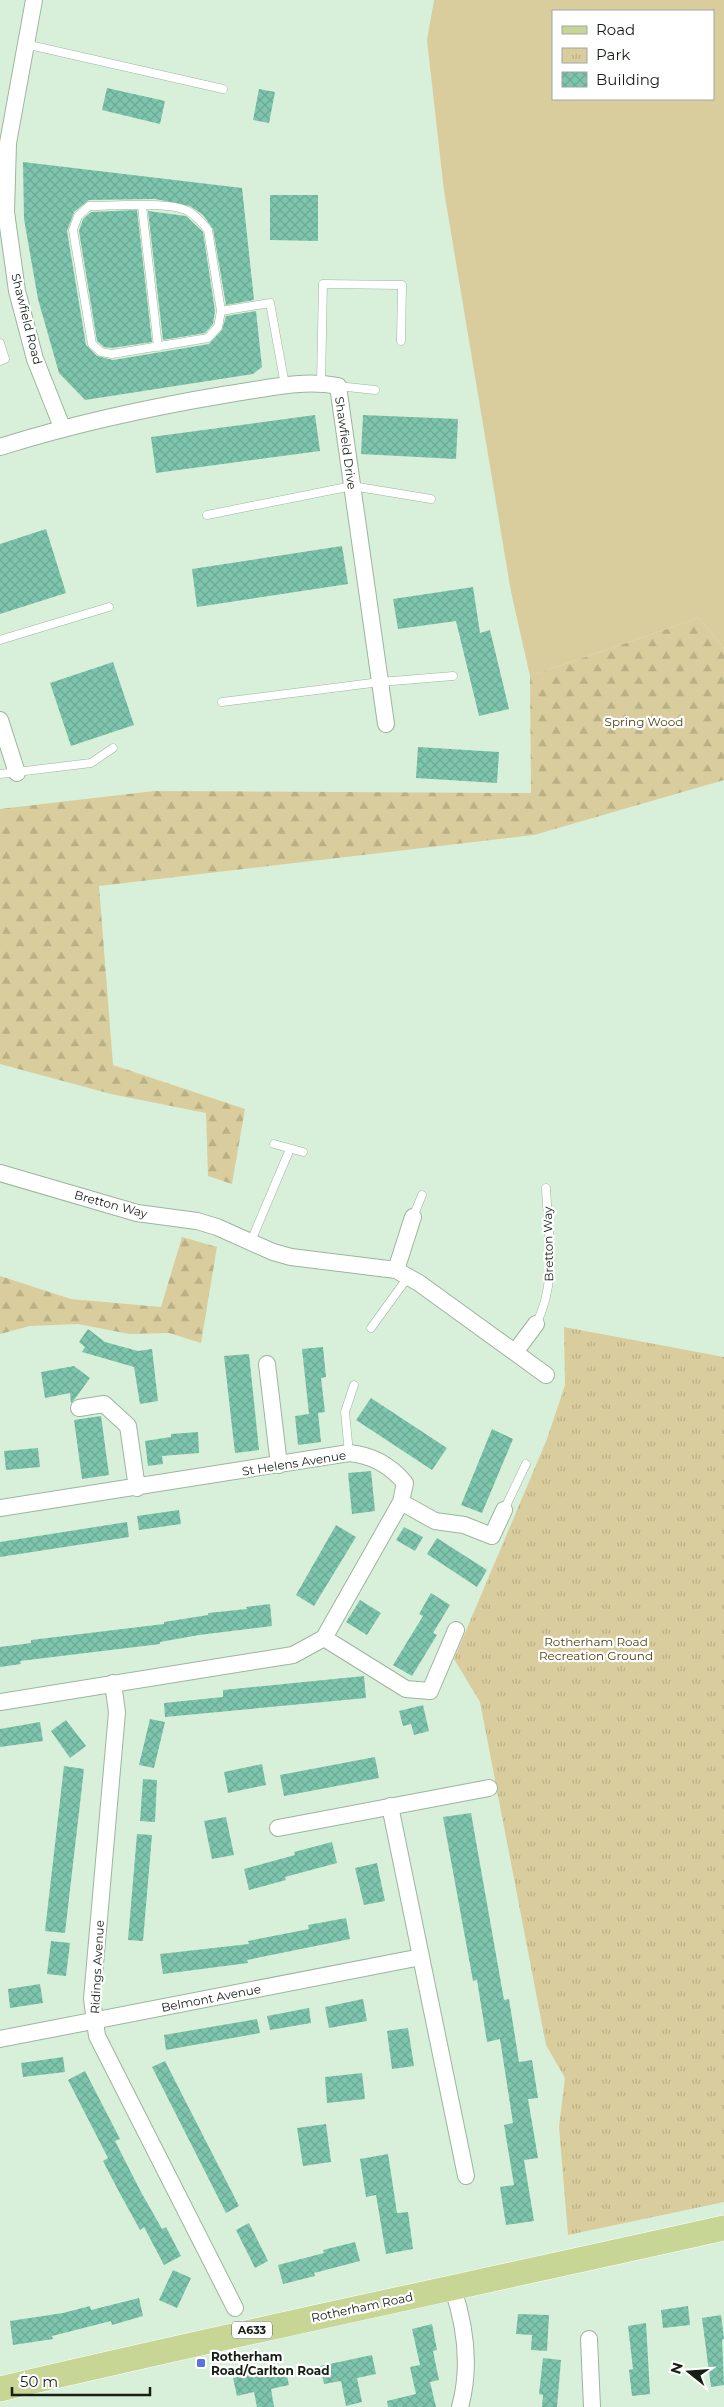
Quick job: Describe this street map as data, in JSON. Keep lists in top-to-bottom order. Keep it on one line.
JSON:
{"streets":{"main road":["Rotherham Road","A633"],"street":["Shawfield Road","Shawfield Drive","Bretton Way","St Helens Avenue","Ridings Avenue","Belmont Avenue"]},"crossings":[["Shawfield Road","Shawfield Drive"],["Ridings Avenue","Belmont Avenue"]],"parks":["Spring Wood","Rotherham Road Recreation Ground"],"places":{"transit":["Rotherham Road/Carlton Road"]},"legend":["Road","Park","Building"],"scale_bar":"50 m","north":"left"}
